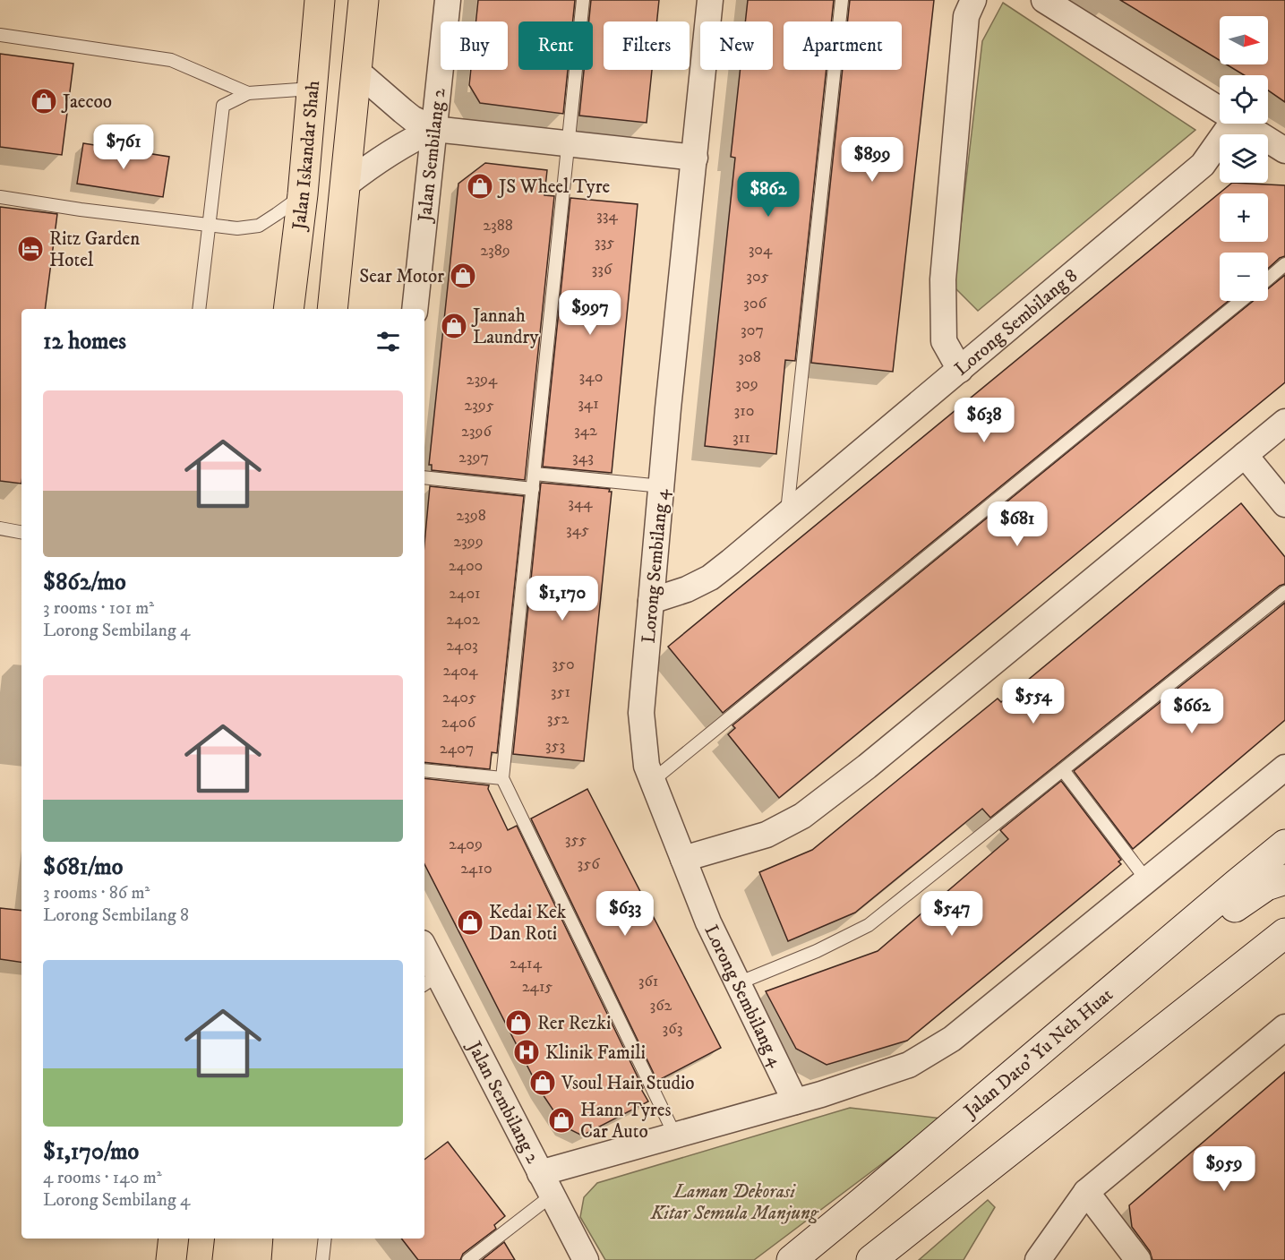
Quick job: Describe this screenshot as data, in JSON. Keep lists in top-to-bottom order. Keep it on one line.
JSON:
{"streets":{"main road":["Jalan Iskandar Shah","Jalan Dato' Yu Neh Huat"],"street":["Jalan Sembilang 2","Lorong Sembilang 8","Lorong Sembilang 4"]},"crossings":[["Lorong Sembilang 8","Lorong Sembilang 4"]],"parks":["Laman Dekorasi Kitar Semula Manjung"],"places":{"shop":["Jaecoo","JS Wheel Tyre","Sear Motor","Jannah Laundry","Kedai Kek Dan Roti","Rer Rezki","Vsoul Hair Studio","Hann Tyres Car Auto"],"hotel":["Ritz Garden Hotel"],"hospital":["Klinik Famili"]},"house_numbers":["334","2388","335","304","2389","336","305","306","307","308","340","2394","309","341","2395","310","342","2396","311","2397","343","344","2398","345","2399","2400","2401","2402","2403","350","2404","351","2405","352","2406","353","2407","355","2409","356","2410","2414","361","2415","362","363"],"north":"right","page":{"map_buttons":["+","−"],"chip":["Buy","Rent","Filters","New","Apartment"],"price":["$761","$899","$862","$997","$638","$681","$1,170","$554","$662","$633","$547","$959"],"heading":"12 homes","list":[{"name":"$862/mo","note":"3 rooms · 101 m² · Lorong Sembilang 4"},{"name":"$681/mo","note":"3 rooms · 86 m² · Lorong Sembilang 8"},{"name":"$1,170/mo","note":"4 rooms · 140 m² · Lorong Sembilang 4"}]}}
